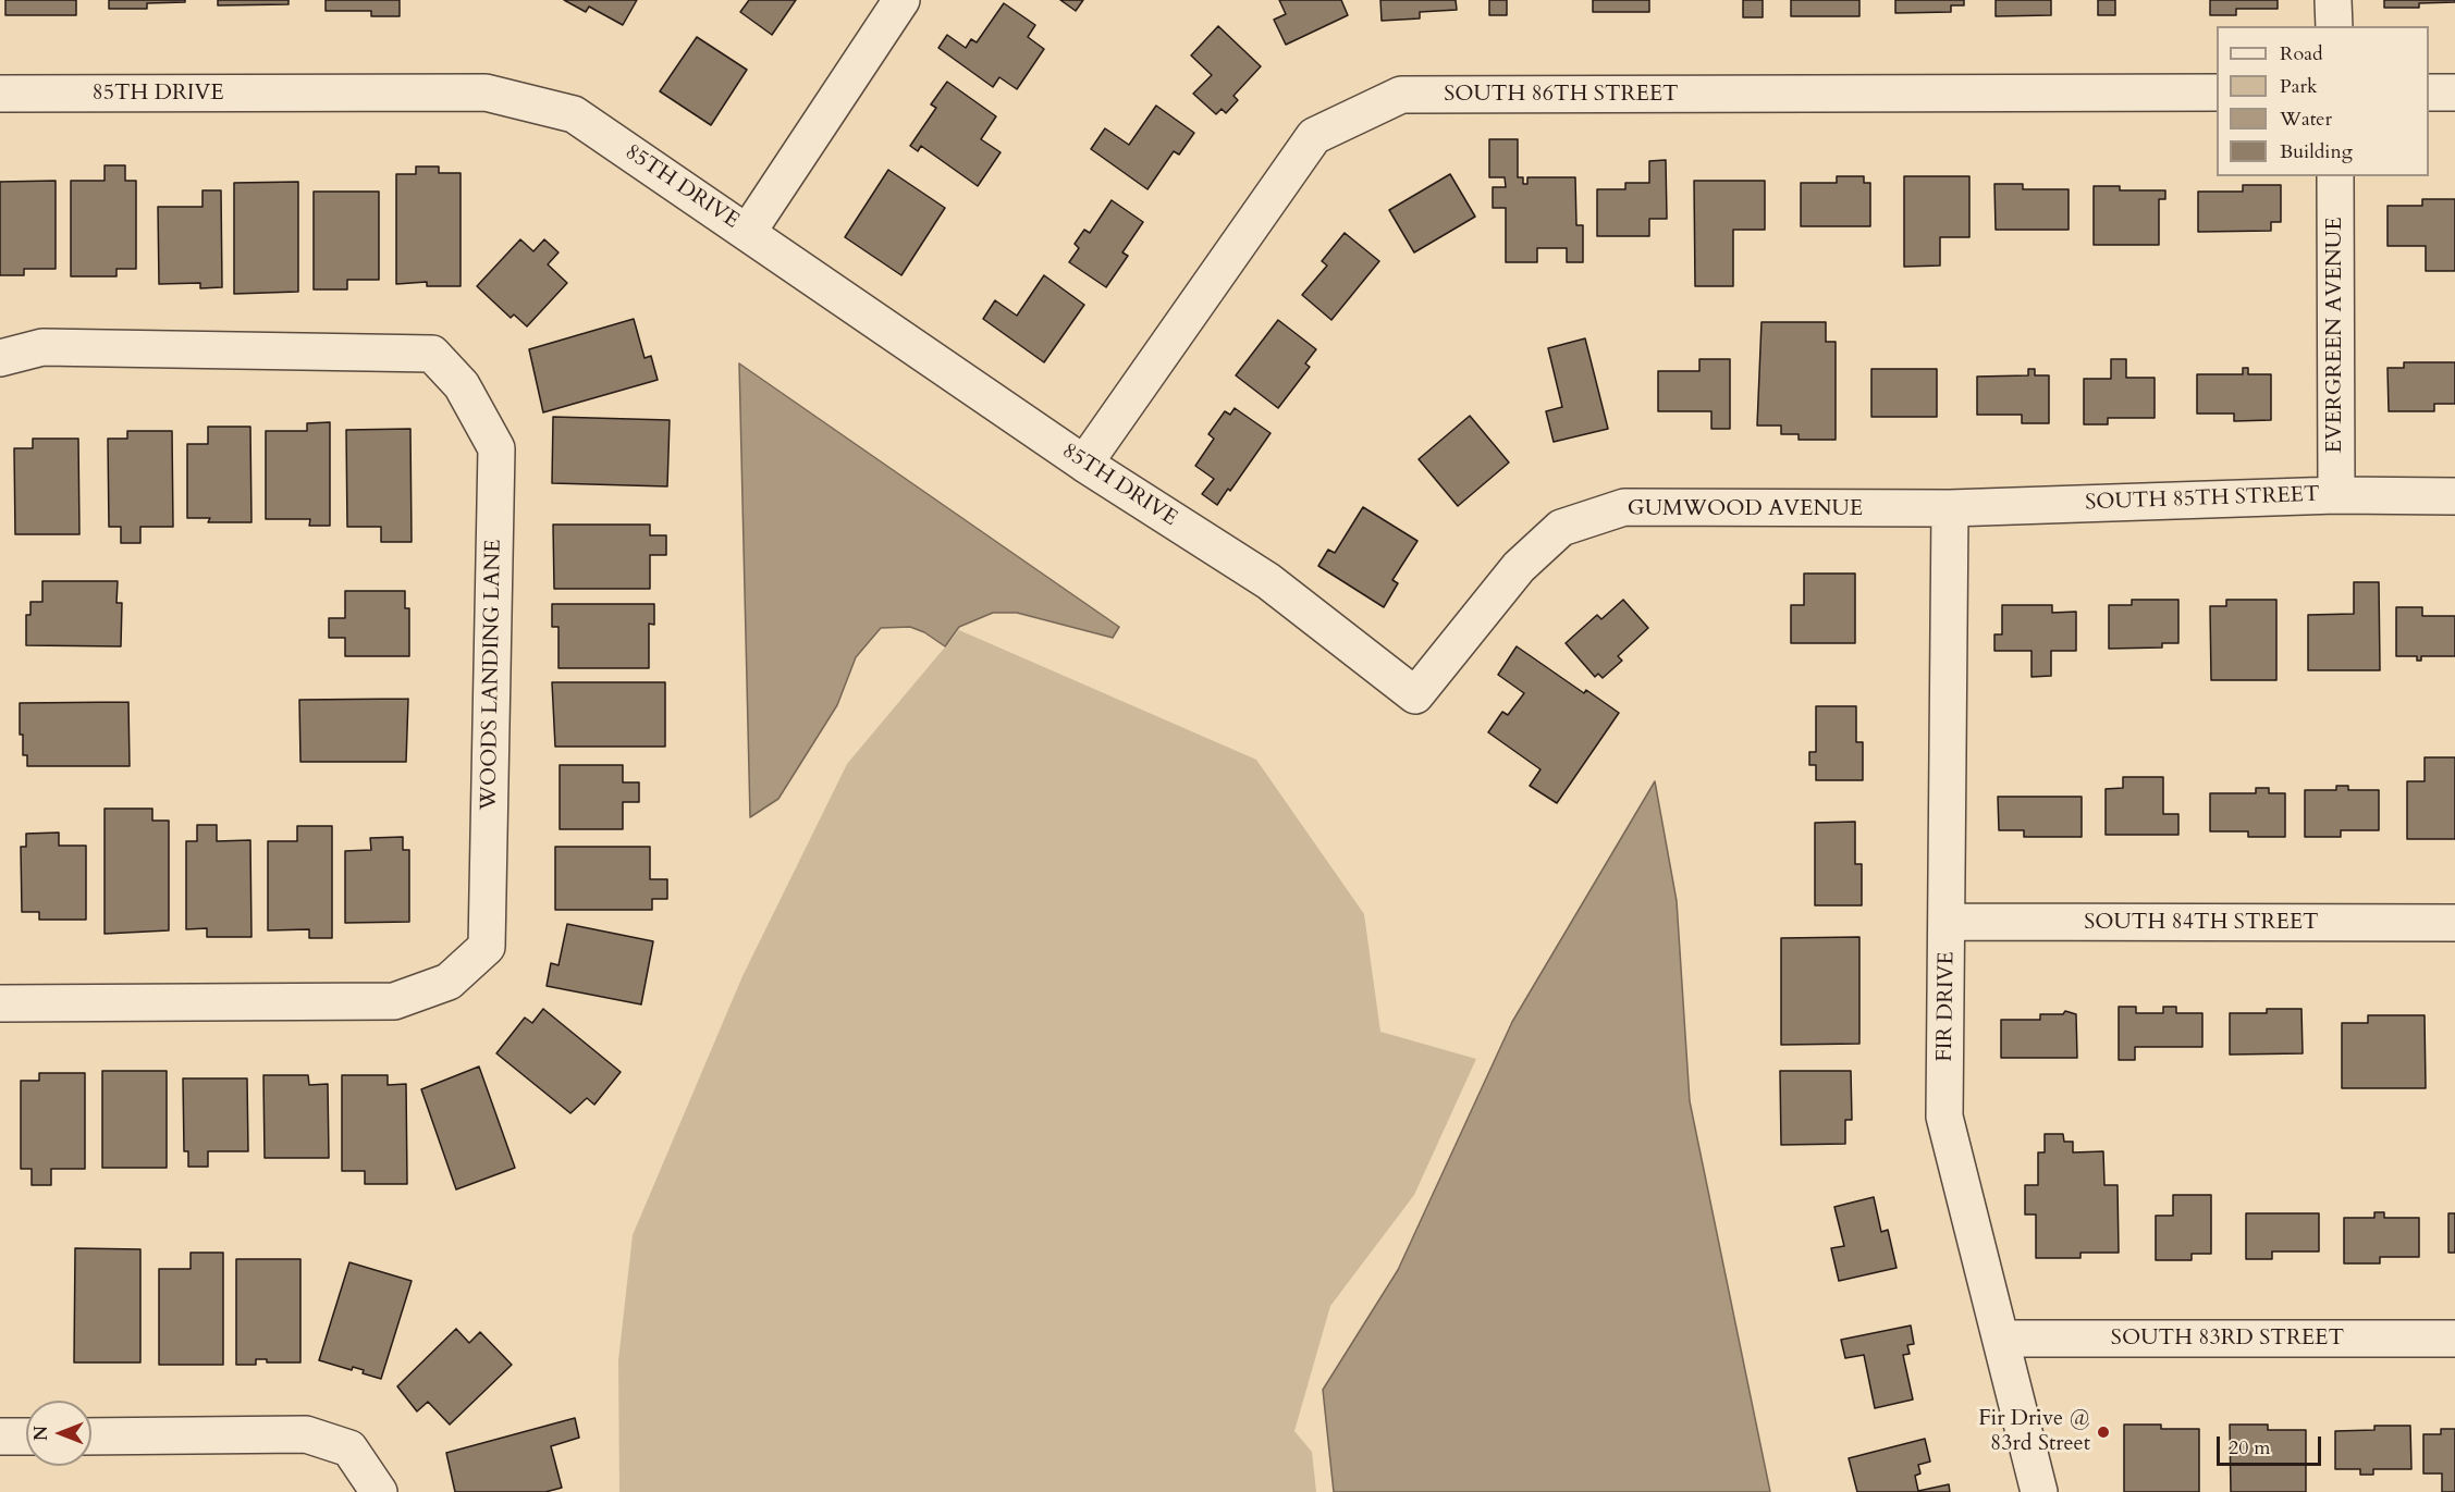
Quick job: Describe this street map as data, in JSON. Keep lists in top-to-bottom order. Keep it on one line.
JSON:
{"streets":{"street":["85TH DRIVE","SOUTH 86TH STREET","EVERGREEN AVENUE","SOUTH 85TH STREET","GUMWOOD AVENUE","WOODS LANDING LANE","SOUTH 84TH STREET","FIR DRIVE","SOUTH 83RD STREET"]},"crossings":[["85TH DRIVE","SOUTH 86TH STREET"],["85TH DRIVE","GUMWOOD AVENUE"],["EVERGREEN AVENUE","SOUTH 85TH STREET"],["SOUTH 85TH STREET","GUMWOOD AVENUE"],["SOUTH 85TH STREET","FIR DRIVE"],["GUMWOOD AVENUE","FIR DRIVE"],["SOUTH 84TH STREET","FIR DRIVE"],["FIR DRIVE","SOUTH 83RD STREET"]],"places":["Fir Drive @ 83rd Street"],"legend":["Road","Park","Water","Building"],"scale_bar":"20 m","north":"left"}
